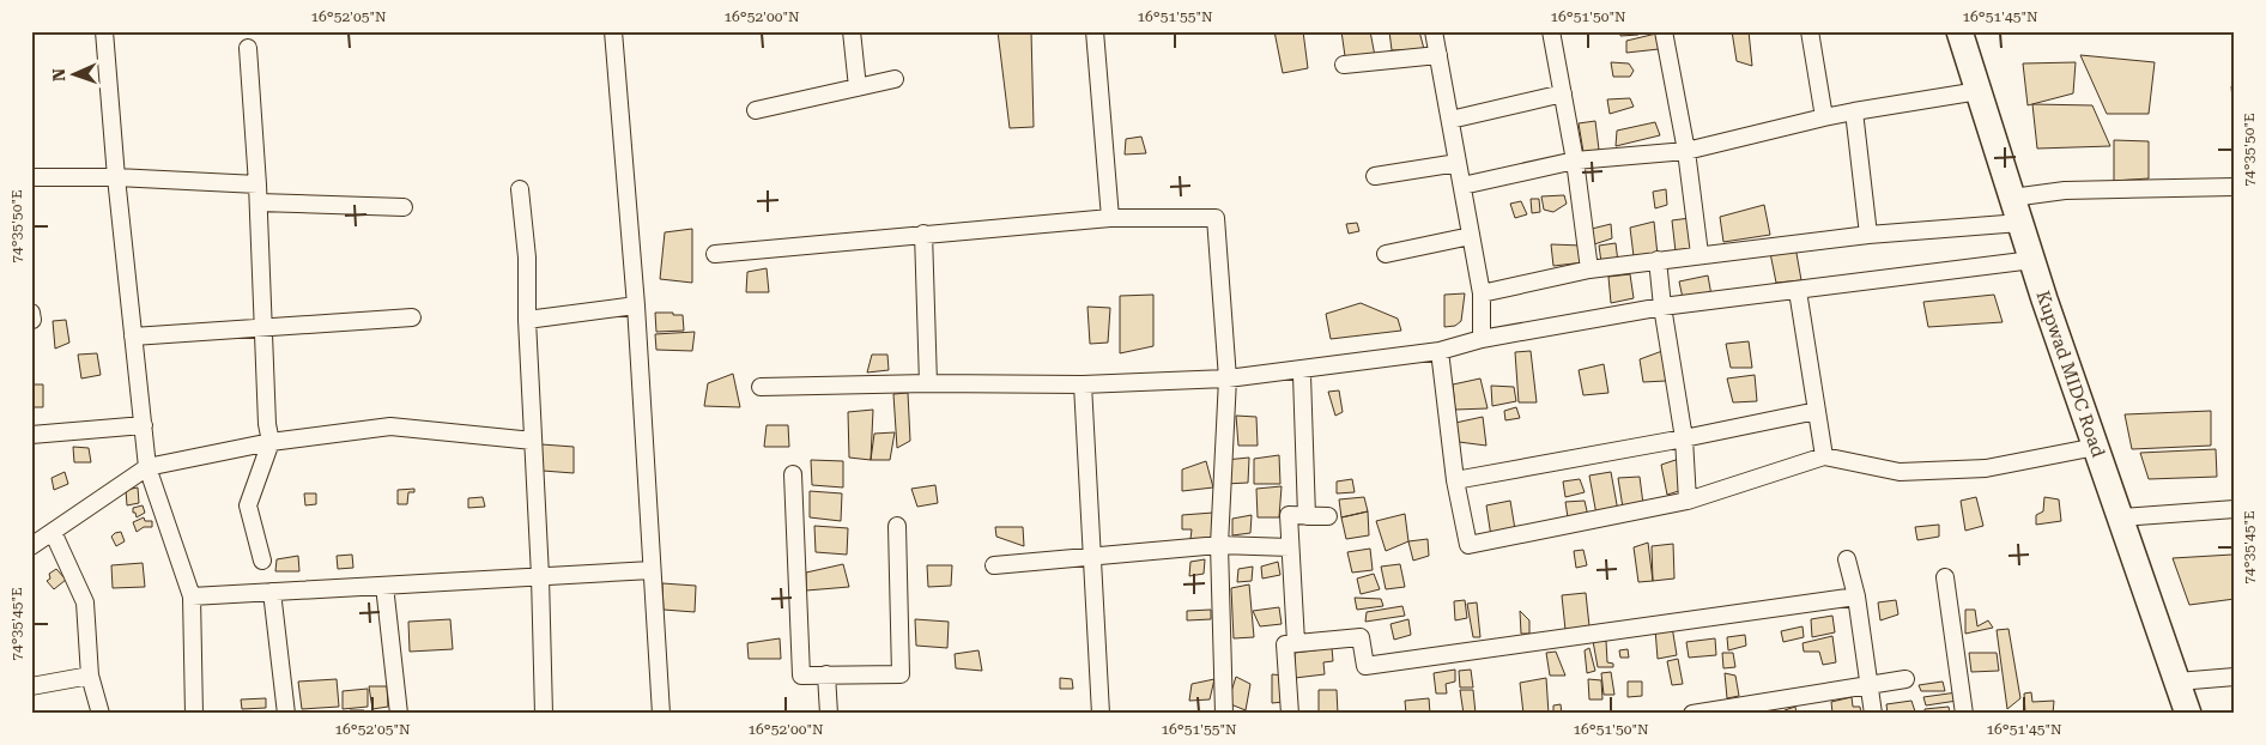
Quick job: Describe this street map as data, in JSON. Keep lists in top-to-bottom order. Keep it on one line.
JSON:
{"streets":{"main road":["Kupwad MIDC Road"]},"north":"left","coordinates":["16°52'05\"N","16°52'00\"N","16°51'55\"N","16°51'50\"N","16°51'45\"N","74°35'50\"E","74°35'45\"E"]}
